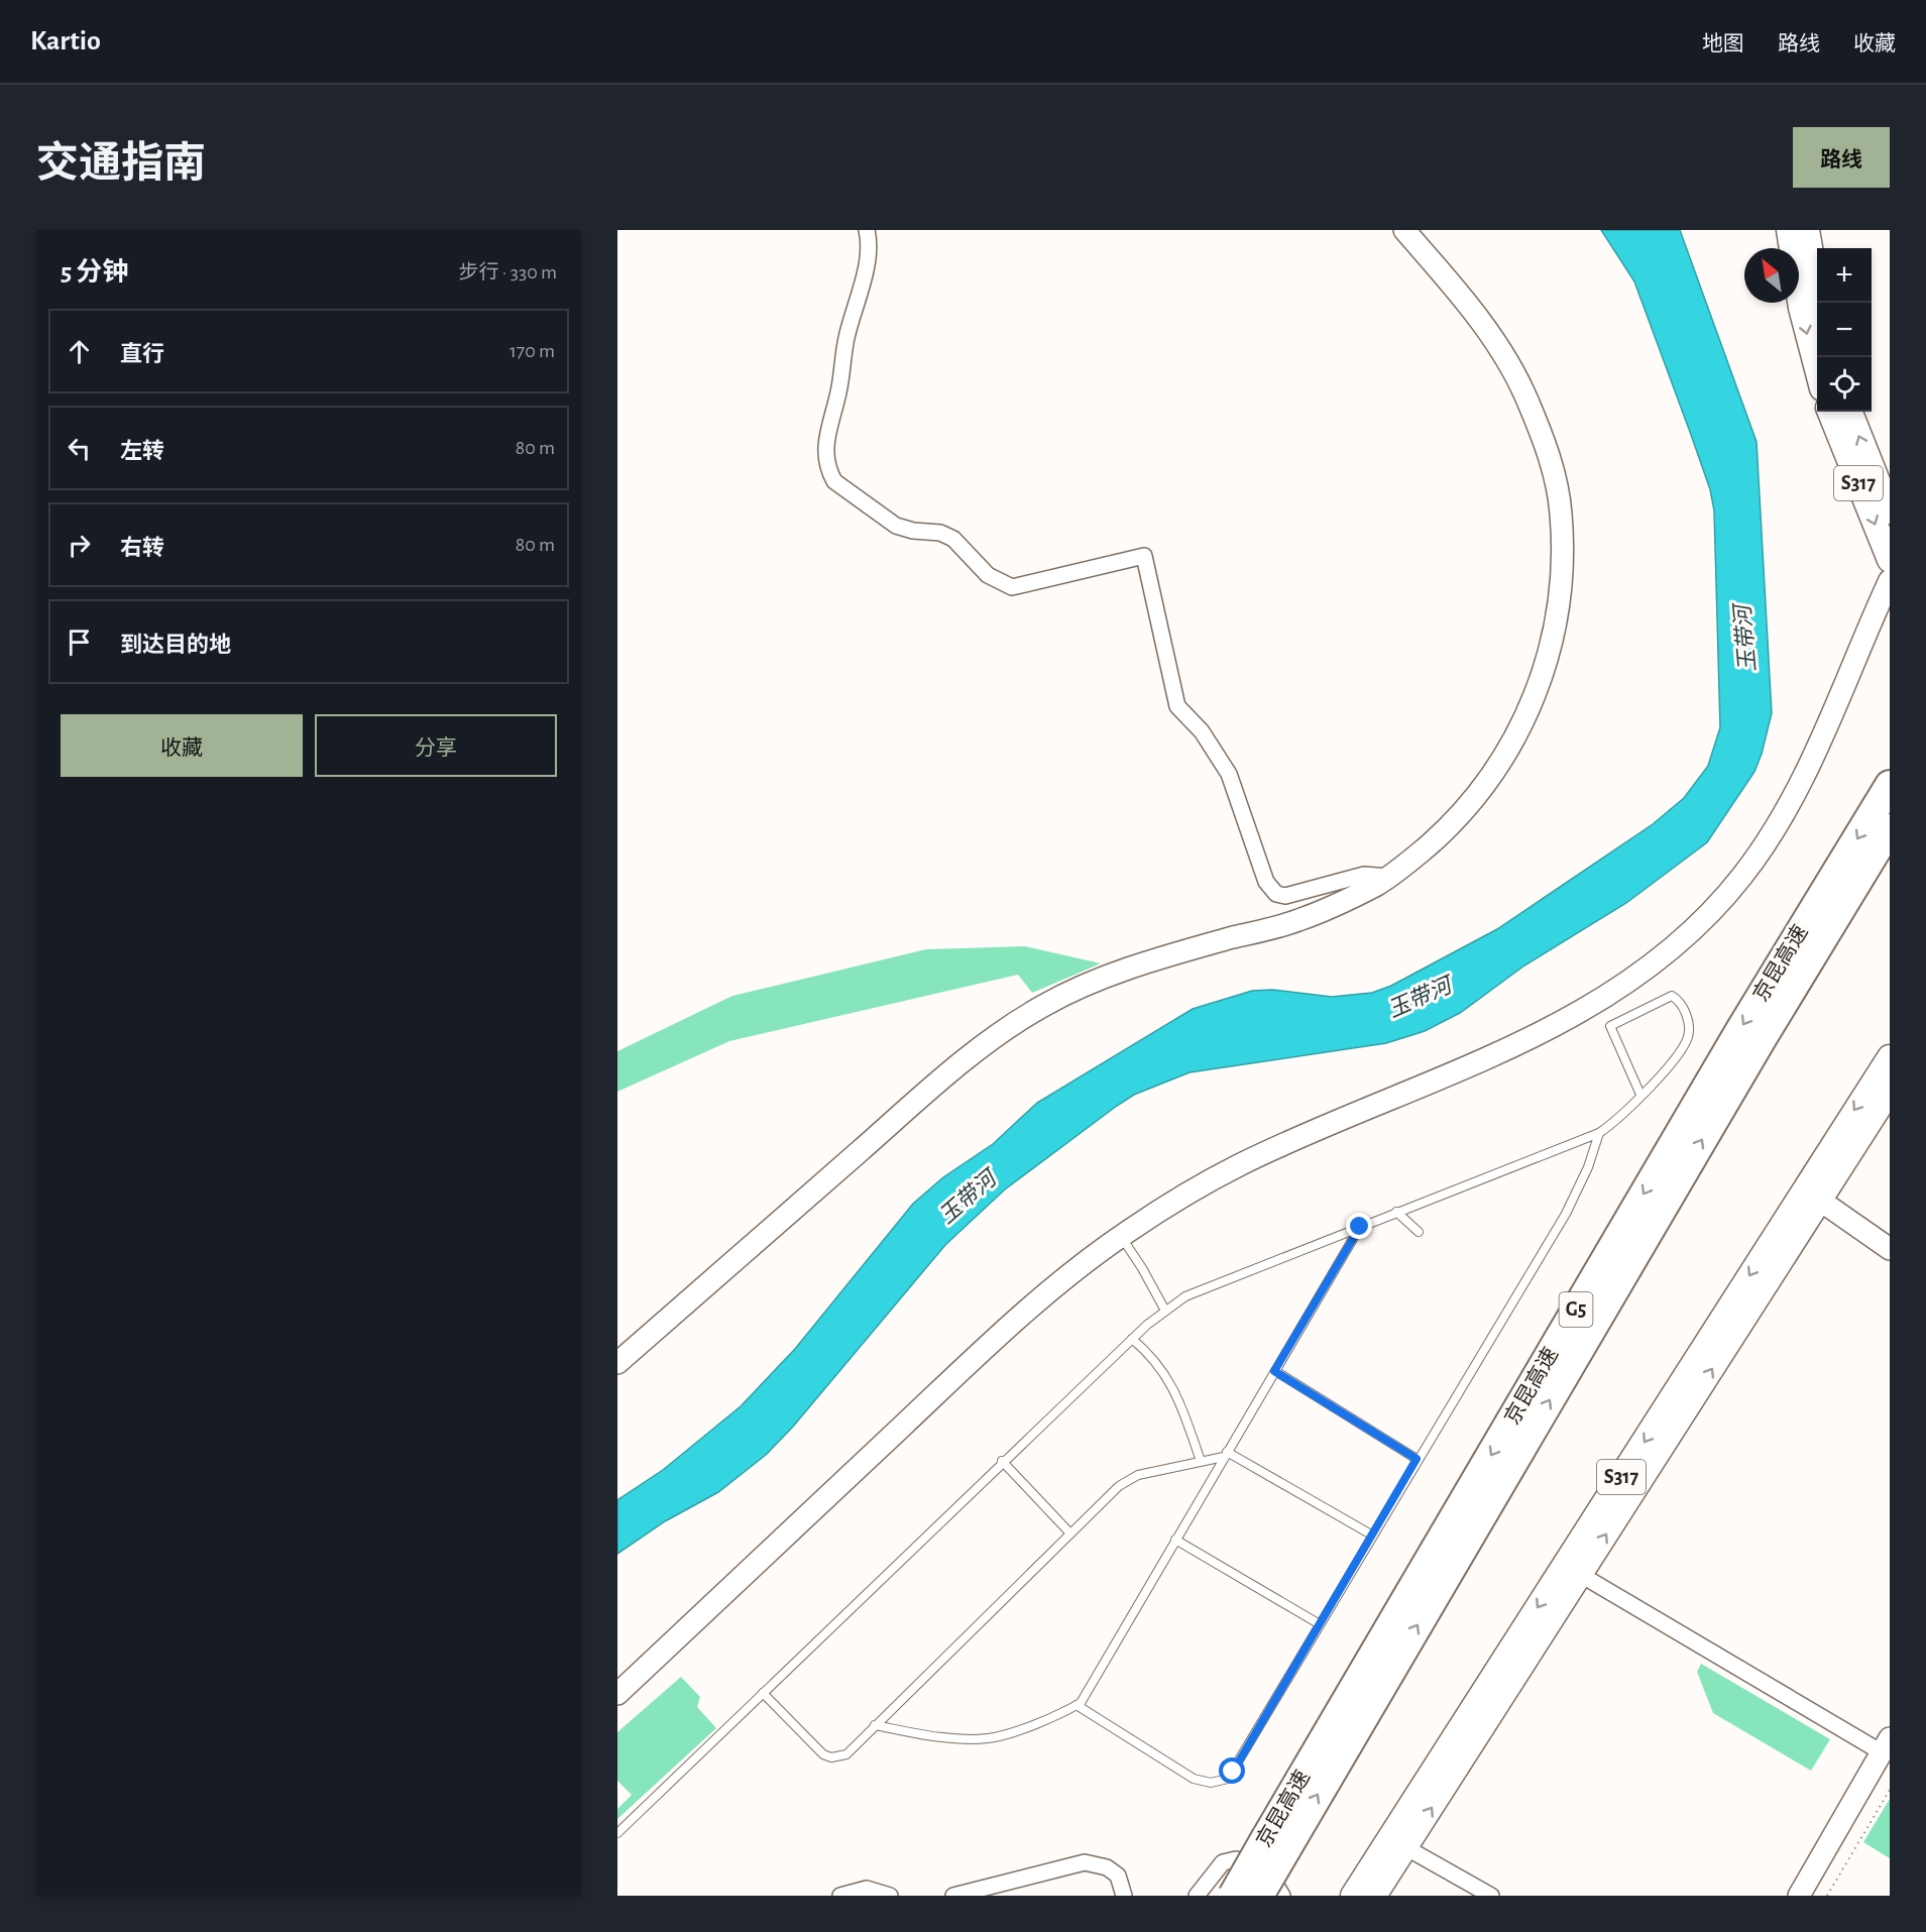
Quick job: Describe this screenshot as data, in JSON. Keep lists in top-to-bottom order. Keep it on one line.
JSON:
{"streets":{"highway":["京昆高速","G5"],"main road":["S317"]},"water":["玉带河"],"north":"top left","page":{"header":"Kartio","nav":["地图","路线","收藏"],"title":"交通指南","buttons":["路线",["收藏","分享"]],"heading":["5 分钟","步行 · 330 m"],"map_buttons":["+","−"],"list":[["直行","170 m"],["左转","80 m"],["右转","80 m"],"到达目的地"]}}
